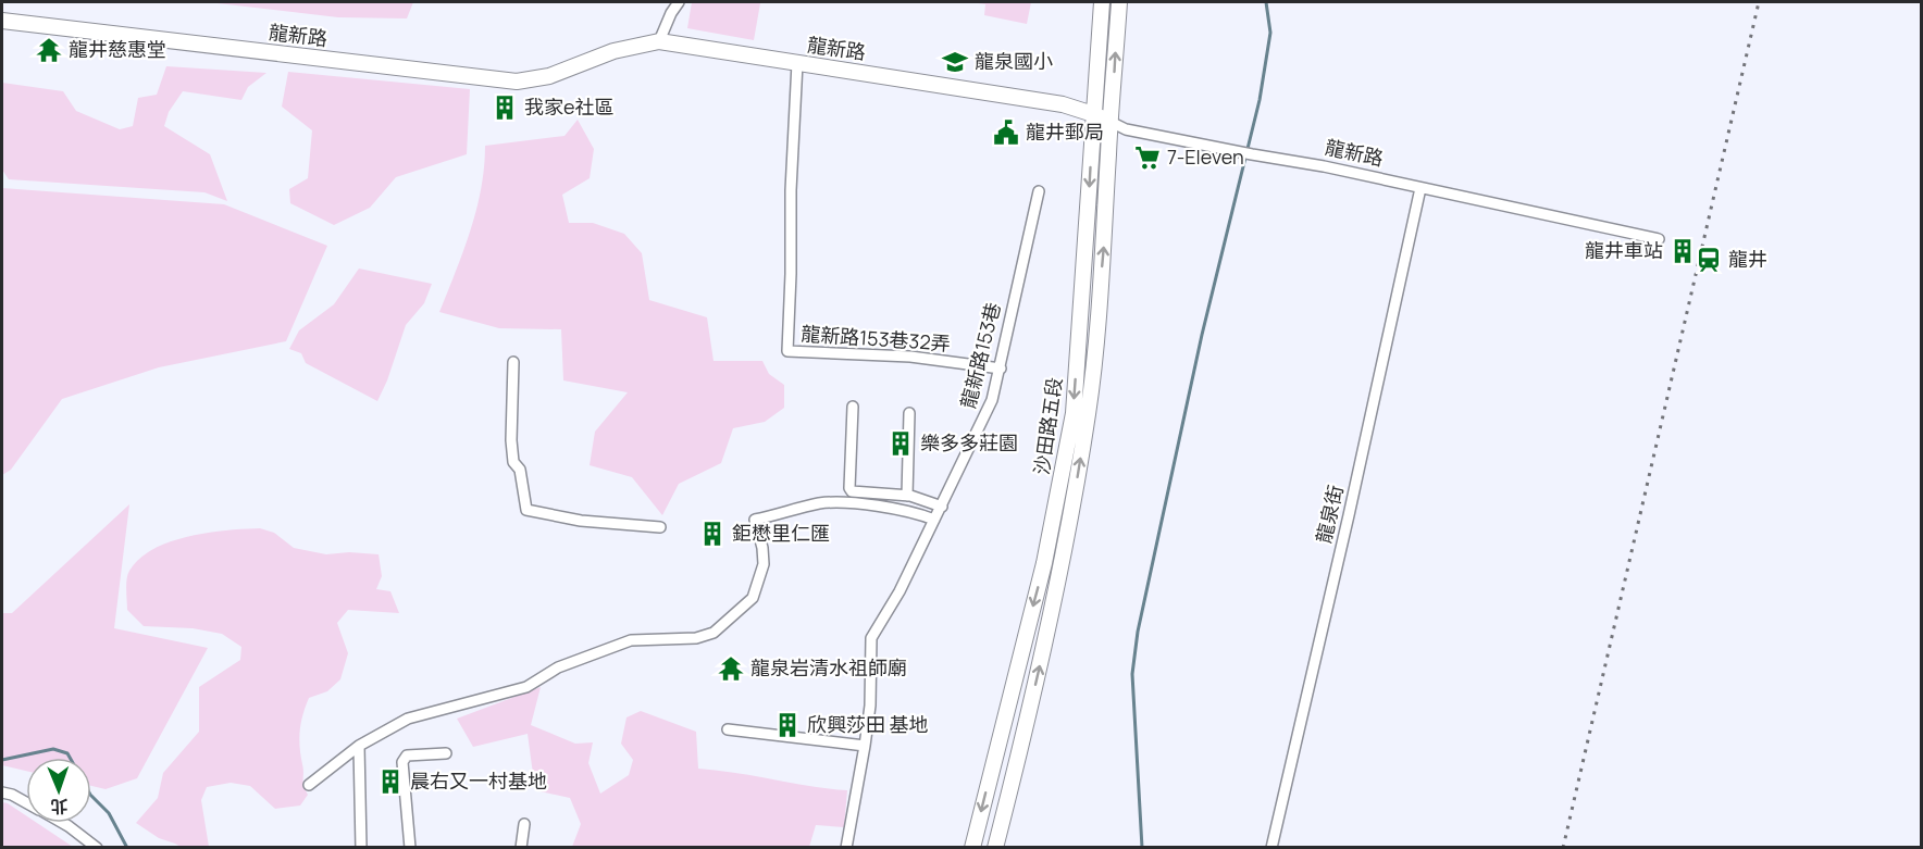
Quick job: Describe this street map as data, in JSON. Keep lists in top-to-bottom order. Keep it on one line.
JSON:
{"streets":{"street":["龍新路","龍新路153巷32弄","龍新路153巷","沙田路五段","龍泉街"]},"crossings":[["龍新路","龍新路153巷32弄"],["龍新路","沙田路五段"],["龍新路","龍泉街"],["龍新路153巷32弄","龍新路153巷"]],"places":{"temple":["龍井慈惠堂","龍泉岩清水祖師廟"],"school or university":["龍泉國小"],"building":["我家e社區","龍井車站","樂多多莊園","鉅懋里仁匯","欣興莎田 基地","晨右又一村基地"],"public building":["龍井郵局"],"supermarket":["7-Eleven"],"station":["龍井"]},"north":"bottom"}
